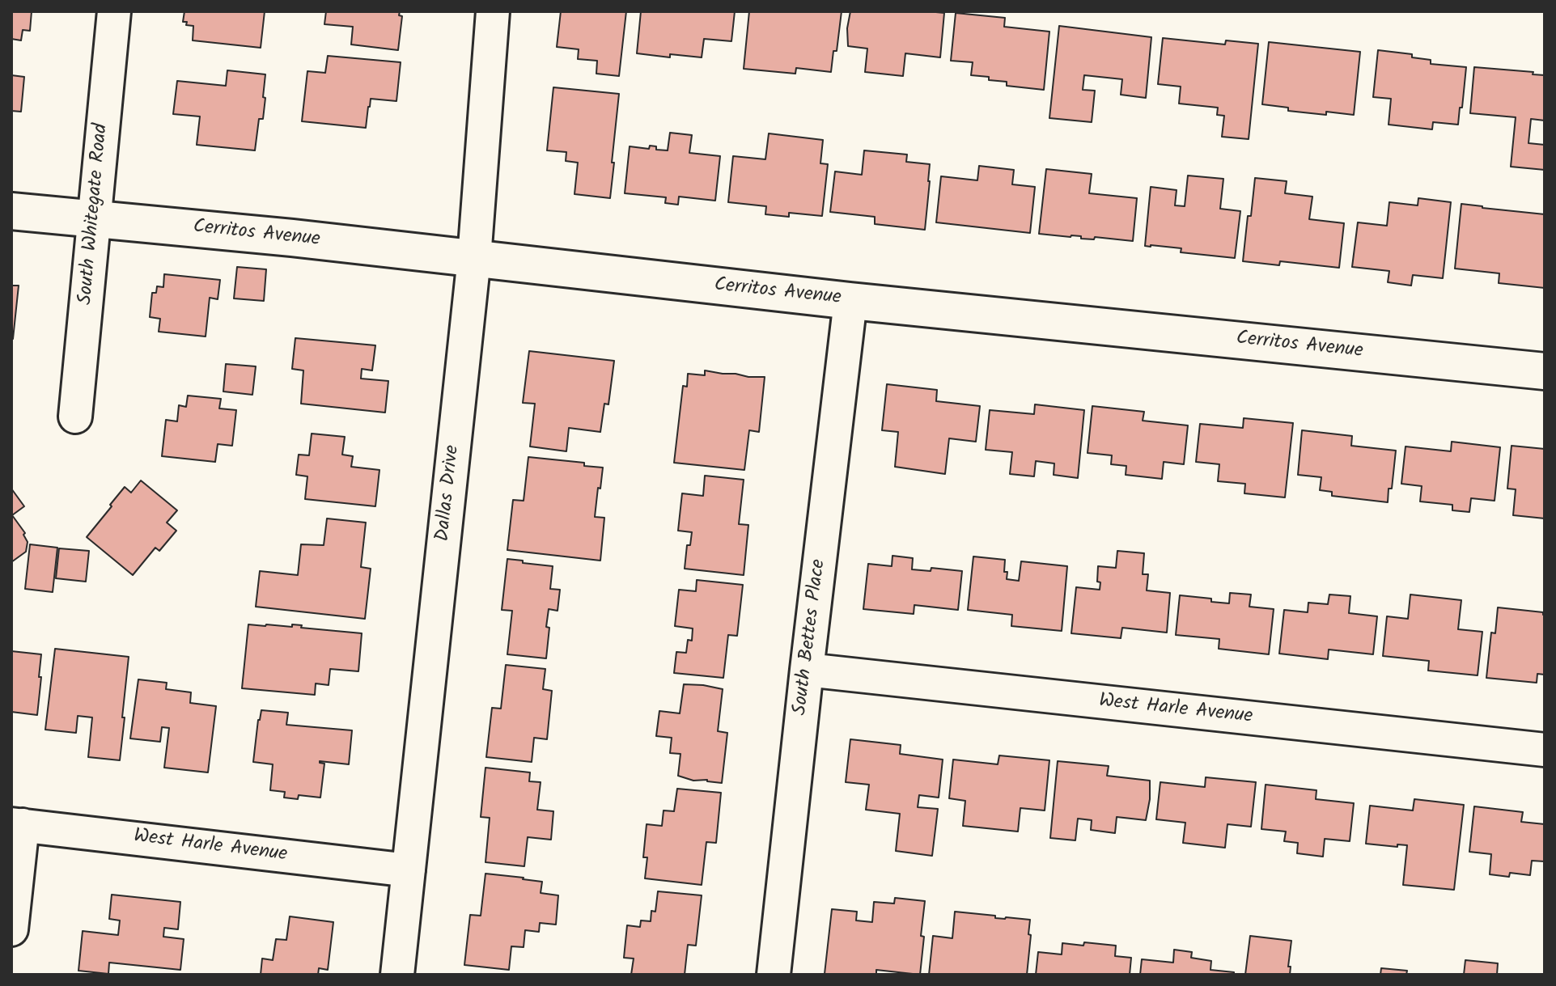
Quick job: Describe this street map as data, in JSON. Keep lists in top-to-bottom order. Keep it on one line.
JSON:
{"streets":{"street":["South Whitegate Road","Cerritos Avenue","Dallas Drive","South Bettes Place","West Harle Avenue"]},"crossings":[["South Whitegate Road","Cerritos Avenue"],["Cerritos Avenue","Dallas Drive"],["Cerritos Avenue","South Bettes Place"],["Dallas Drive","West Harle Avenue"],["South Bettes Place","West Harle Avenue"]]}
